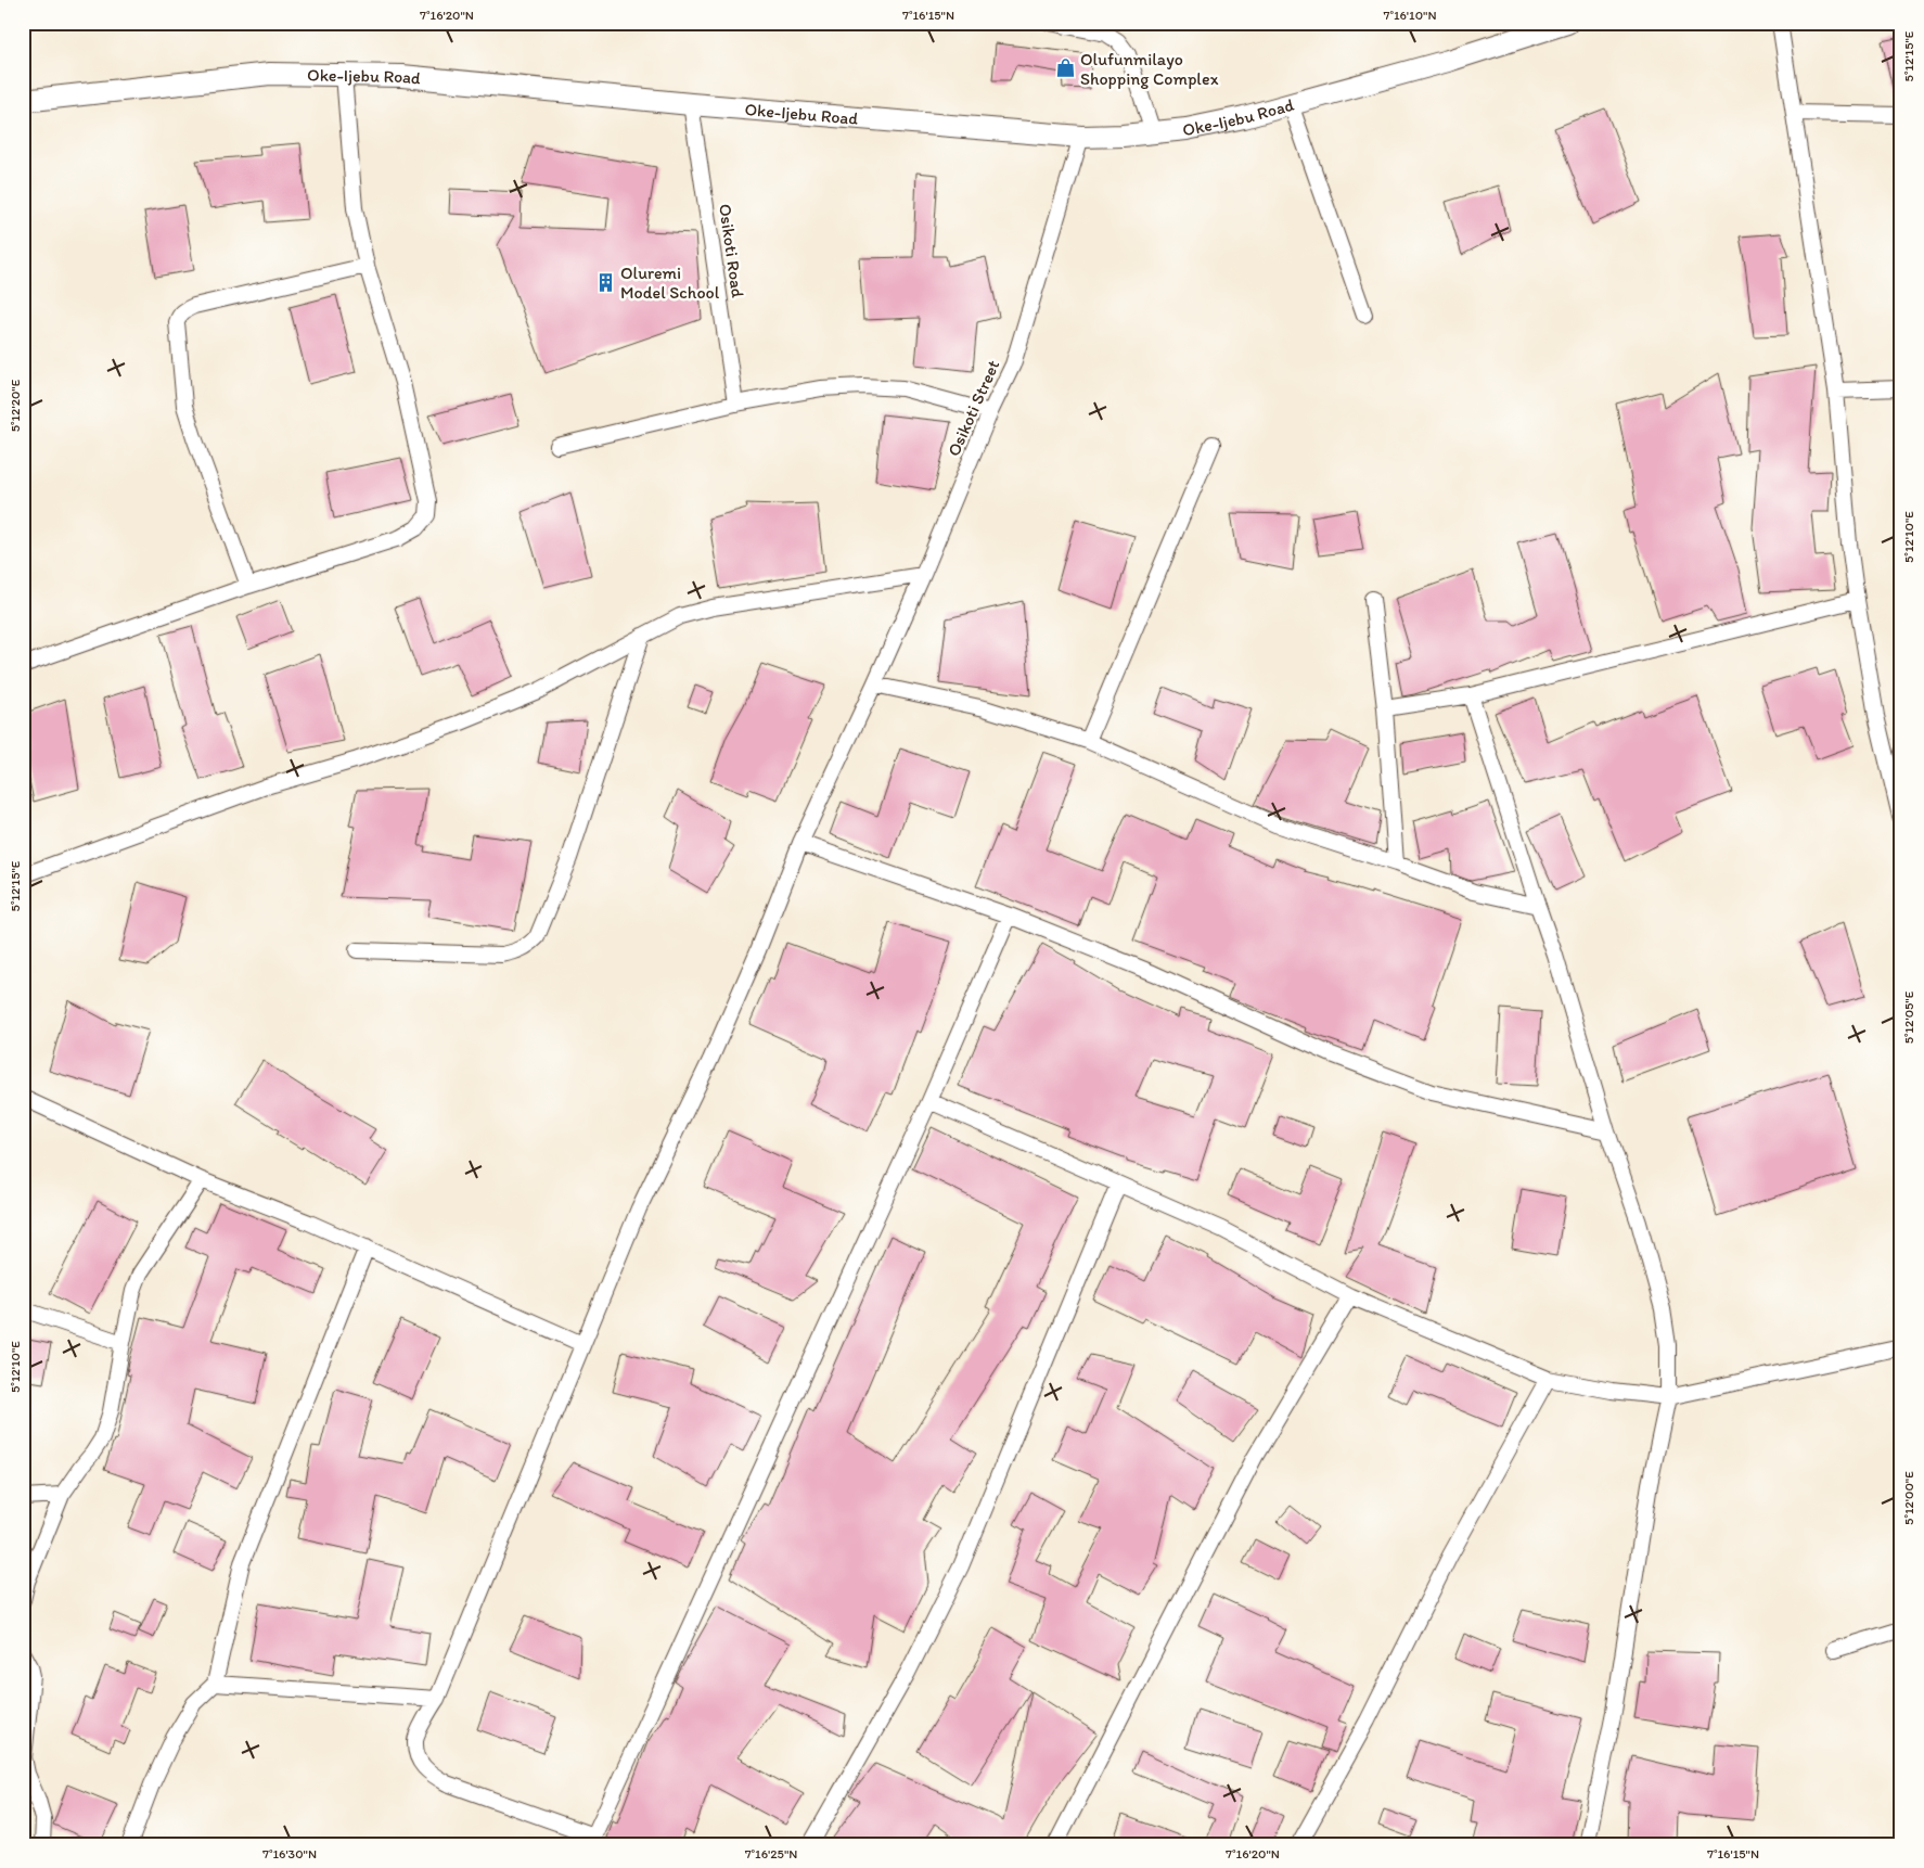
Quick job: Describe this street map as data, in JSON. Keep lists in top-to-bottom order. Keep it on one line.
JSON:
{"streets":{"main road":["Oke-Ijebu Road"],"street":["Osikoti Road","Osikoti Street"]},"crossings":[["Oke-Ijebu Road","Osikoti Road"],["Oke-Ijebu Road","Osikoti Street"]],"places":{"shop":["Olufunmilayo Shopping Complex"],"building":["Oluremi Model School"]},"coordinates":["7°16'20\"N","7°16'15\"N","7°16'10\"N","5°12'15\"E","5°12'20\"E","5°12'10\"E","5°12'05\"E","5°12'00\"E","7°16'30\"N","7°16'25\"N"]}
